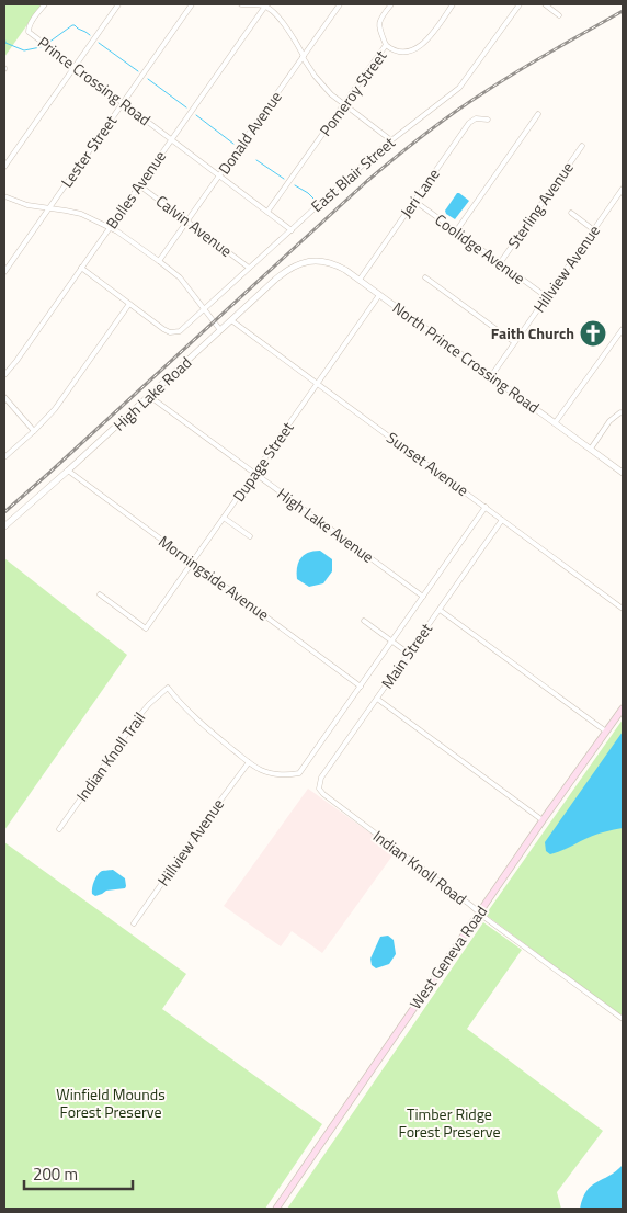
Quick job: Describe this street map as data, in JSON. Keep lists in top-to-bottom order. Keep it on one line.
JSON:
{"streets":{"main road":["West Geneva Road"],"street":["Prince Crossing Road","Pomeroy Street","Donald Avenue","Lester Street","East Blair Street","Bolles Avenue","Jeri Lane","Sterling Avenue","Calvin Avenue","Coolidge Avenue","Hillview Avenue","North Prince Crossing Road","High Lake Road","Dupage Street","Sunset Avenue","High Lake Avenue","Morningside Avenue","Main Street","Indian Knoll Trail","Indian Knoll Road"]},"crossings":[["Prince Crossing Road","Pomeroy Street"],["Prince Crossing Road","Donald Avenue"],["Prince Crossing Road","Lester Street"],["Prince Crossing Road","East Blair Street"],["Prince Crossing Road","Bolles Avenue"],["Donald Avenue","Calvin Avenue"],["East Blair Street","Calvin Avenue"],["Bolles Avenue","Calvin Avenue"],["Jeri Lane","Coolidge Avenue"],["Jeri Lane","North Prince Crossing Road"],["Sterling Avenue","Coolidge Avenue"],["Coolidge Avenue","Hillview Avenue"],["Hillview Avenue","North Prince Crossing Road"],["Hillview Avenue","Main Street"],["Hillview Avenue","Indian Knoll Trail"],["North Prince Crossing Road","High Lake Road"],["North Prince Crossing Road","Dupage Street"],["High Lake Road","Sunset Avenue"],["High Lake Road","High Lake Avenue"],["High Lake Road","Morningside Avenue"],["Dupage Street","Sunset Avenue"],["Dupage Street","High Lake Avenue"],["Dupage Street","Morningside Avenue"],["Sunset Avenue","Main Street"],["High Lake Avenue","Main Street"],["Morningside Avenue","Main Street"],["Main Street","Indian Knoll Trail"],["Main Street","Indian Knoll Road"],["Indian Knoll Road","West Geneva Road"]],"parks":["Winfield Mounds Forest Preserve","Timber Ridge Forest Preserve"],"places":{"church":["Faith Church"]},"scale_bar":"200 m"}
